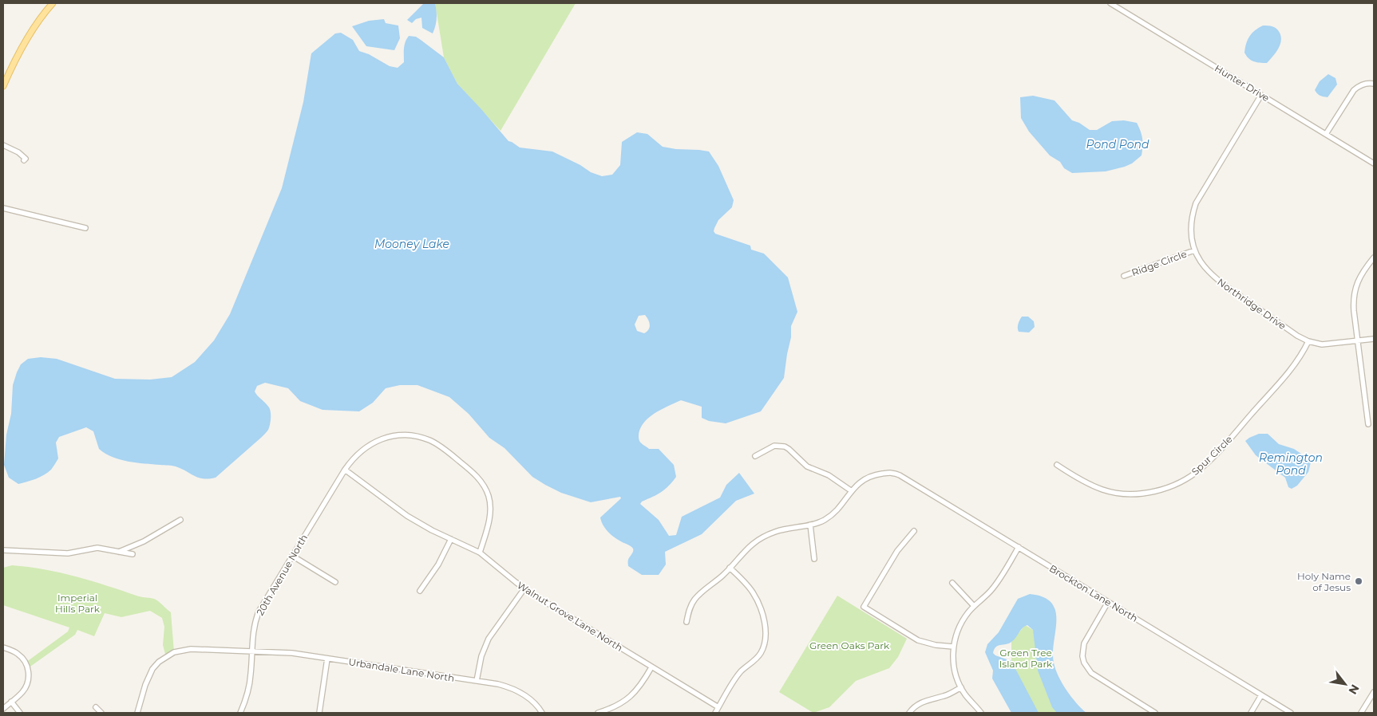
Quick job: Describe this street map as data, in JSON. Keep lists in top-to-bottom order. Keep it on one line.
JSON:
{"streets":{"street":["Hunter Drive","Ridge Circle","Northridge Drive","Spur Circle","20th Avenue North","Brockton Lane North","Walnut Grove Lane North","Urbandale Lane North"]},"crossings":[["Hunter Drive","Northridge Drive"],["Ridge Circle","Northridge Drive"],["Northridge Drive","Spur Circle"],["20th Avenue North","Walnut Grove Lane North"],["20th Avenue North","Urbandale Lane North"]],"water":["Pond Pond","Mooney Lake","Remington Pond"],"parks":["Imperial Hills Park","Green Oaks Park","Green Tree Island Park"],"places":["Holy Name of Jesus"],"north":"bottom right"}
